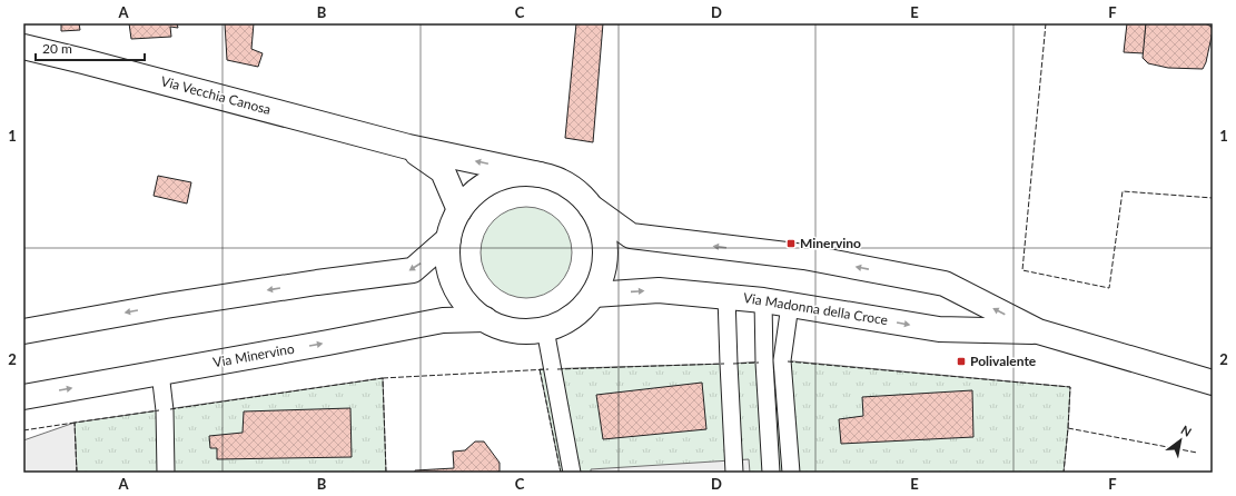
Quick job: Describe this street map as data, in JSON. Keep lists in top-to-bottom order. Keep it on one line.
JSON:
{"streets":{"main road":["Via Vecchia Canosa","Via Madonna della Croce","Via Minervino"]},"crossings":[["Via Vecchia Canosa","Via Madonna della Croce"],["Via Vecchia Canosa","Via Minervino"],["Via Madonna della Croce","Via Minervino"]],"places":{"transit":["Minervino","Polivalente"]},"scale_bar":"20 m","north":"top right","grid":{"columns":["A","B","C","D","E","F"],"rows":["1","2"]}}
